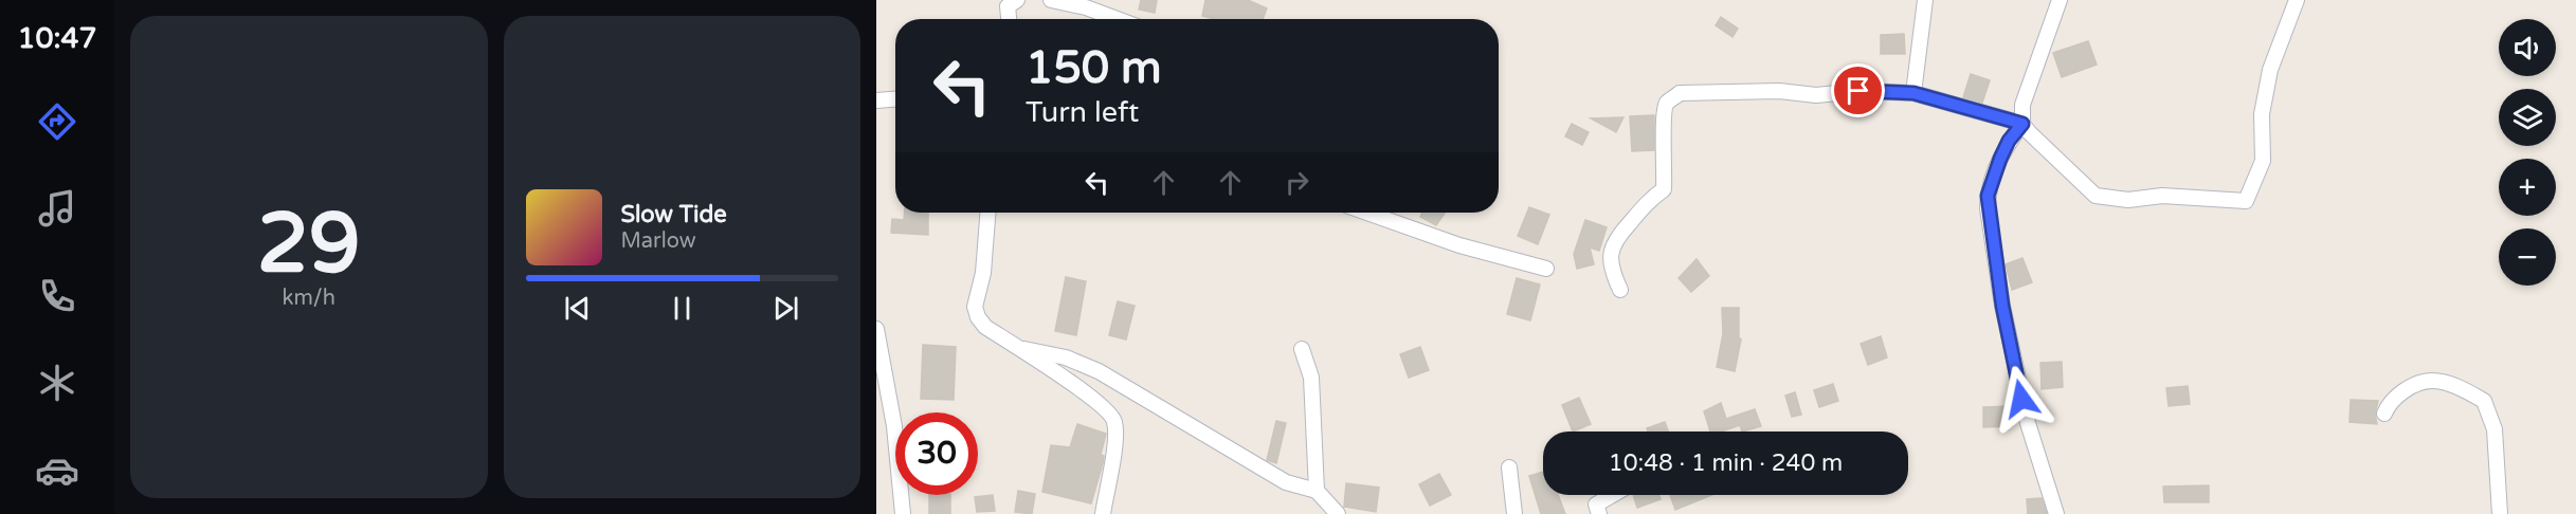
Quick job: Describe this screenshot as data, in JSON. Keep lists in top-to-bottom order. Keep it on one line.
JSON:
{"page":{"tabs":"10:47","tile":["29","km/h"],"map_buttons":["+","−"],"turn":["150 m","Turn left"],"song":["Slow Tide","Marlow"],"limit":"30","trip":"10:48 · 1 min · 240 m"}}
